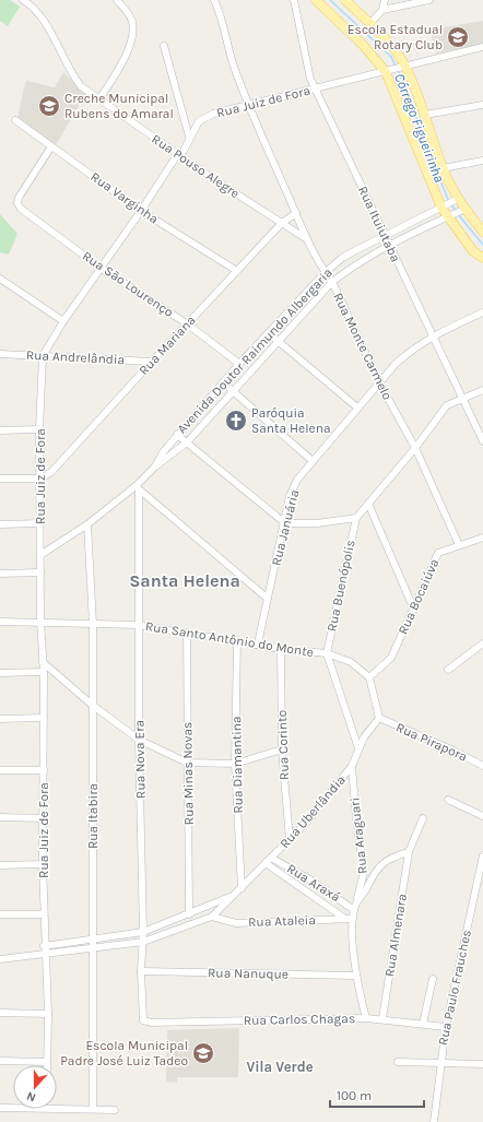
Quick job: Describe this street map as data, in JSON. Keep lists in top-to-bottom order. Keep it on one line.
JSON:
{"streets":{"street":["Rua Juiz de Fora","Rua Pouso Alegre","Rua Varginha","Rua Ituiutaba","Rua São Lourenço","Rua Mariana","Rua Monte Carmelo","Avenida Doutor Raimundo Albergaria","Rua Andrelândia","Rua Januária","Rua Buenópolis","Rua Bocaiúva","Rua Santo Antônio do Monte","Rua Pirapora","Rua Corinto","Rua Nova Era","Rua Diamantina","Rua Minas Novas","Rua Uberlândia","Rua Itabira","Rua Araguari","Rua Araxá","Rua Ataleia","Rua Almenara","Rua Nanuque","Rua Paulo Frauches","Rua Carlos Chagas"]},"crossings":[["Rua Juiz de Fora","Rua Pouso Alegre"],["Rua Juiz de Fora","Rua Varginha"],["Rua Juiz de Fora","Rua Ituiutaba"],["Rua Juiz de Fora","Rua São Lourenço"],["Rua Juiz de Fora","Rua Mariana"],["Rua Juiz de Fora","Rua Monte Carmelo"],["Rua Juiz de Fora","Avenida Doutor Raimundo Albergaria"],["Rua Juiz de Fora","Rua Andrelândia"],["Rua Juiz de Fora","Rua Santo Antônio do Monte"],["Rua Juiz de Fora","Rua Uberlândia"],["Rua Pouso Alegre","Rua Mariana"],["Rua Pouso Alegre","Rua Monte Carmelo"],["Rua Varginha","Rua São Lourenço"],["Rua Varginha","Rua Mariana"],["Rua Ituiutaba","Avenida Doutor Raimundo Albergaria"],["Rua Ituiutaba","Rua Januária"],["Rua São Lourenço","Rua Mariana"],["Rua São Lourenço","Avenida Doutor Raimundo Albergaria"],["Rua Mariana","Rua Monte Carmelo"],["Rua Mariana","Rua Andrelândia"],["Rua Monte Carmelo","Avenida Doutor Raimundo Albergaria"],["Rua Monte Carmelo","Rua Januária"],["Rua Monte Carmelo","Rua Bocaiúva"],["Avenida Doutor Raimundo Albergaria","Rua Nova Era"],["Avenida Doutor Raimundo Albergaria","Rua Itabira"],["Rua Januária","Rua Santo Antônio do Monte"],["Rua Buenópolis","Rua Santo Antônio do Monte"],["Rua Bocaiúva","Rua Santo Antônio do Monte"],["Rua Santo Antônio do Monte","Rua Corinto"],["Rua Santo Antônio do Monte","Rua Nova Era"],["Rua Santo Antônio do Monte","Rua Diamantina"],["Rua Santo Antônio do Monte","Rua Minas Novas"],["Rua Santo Antônio do Monte","Rua Itabira"],["Rua Pirapora","Rua Uberlândia"],["Rua Corinto","Rua Uberlândia"],["Rua Nova Era","Rua Uberlândia"],["Rua Nova Era","Rua Nanuque"],["Rua Nova Era","Rua Carlos Chagas"],["Rua Diamantina","Rua Uberlândia"],["Rua Minas Novas","Rua Uberlândia"],["Rua Uberlândia","Rua Itabira"],["Rua Uberlândia","Rua Araguari"],["Rua Uberlândia","Rua Araxá"],["Rua Uberlândia","Rua Ataleia"],["Rua Araguari","Rua Araxá"],["Rua Araguari","Rua Ataleia"],["Rua Araguari","Rua Nanuque"],["Rua Araguari","Rua Carlos Chagas"],["Rua Araxá","Rua Ataleia"],["Rua Almenara","Rua Carlos Chagas"],["Rua Paulo Frauches","Rua Carlos Chagas"]],"districts":["Santa Helena","Vila Verde"],"water":["Córrego Figueirinha"],"places":{"school or university":["Escola Estadual Rotary Club","Creche Municipal Rubens do Amaral","Escola Municipal Padre José Luiz Tadeo"],"church":["Paróquia Santa Helena"]},"scale_bar":"100 m","north":"bottom"}
